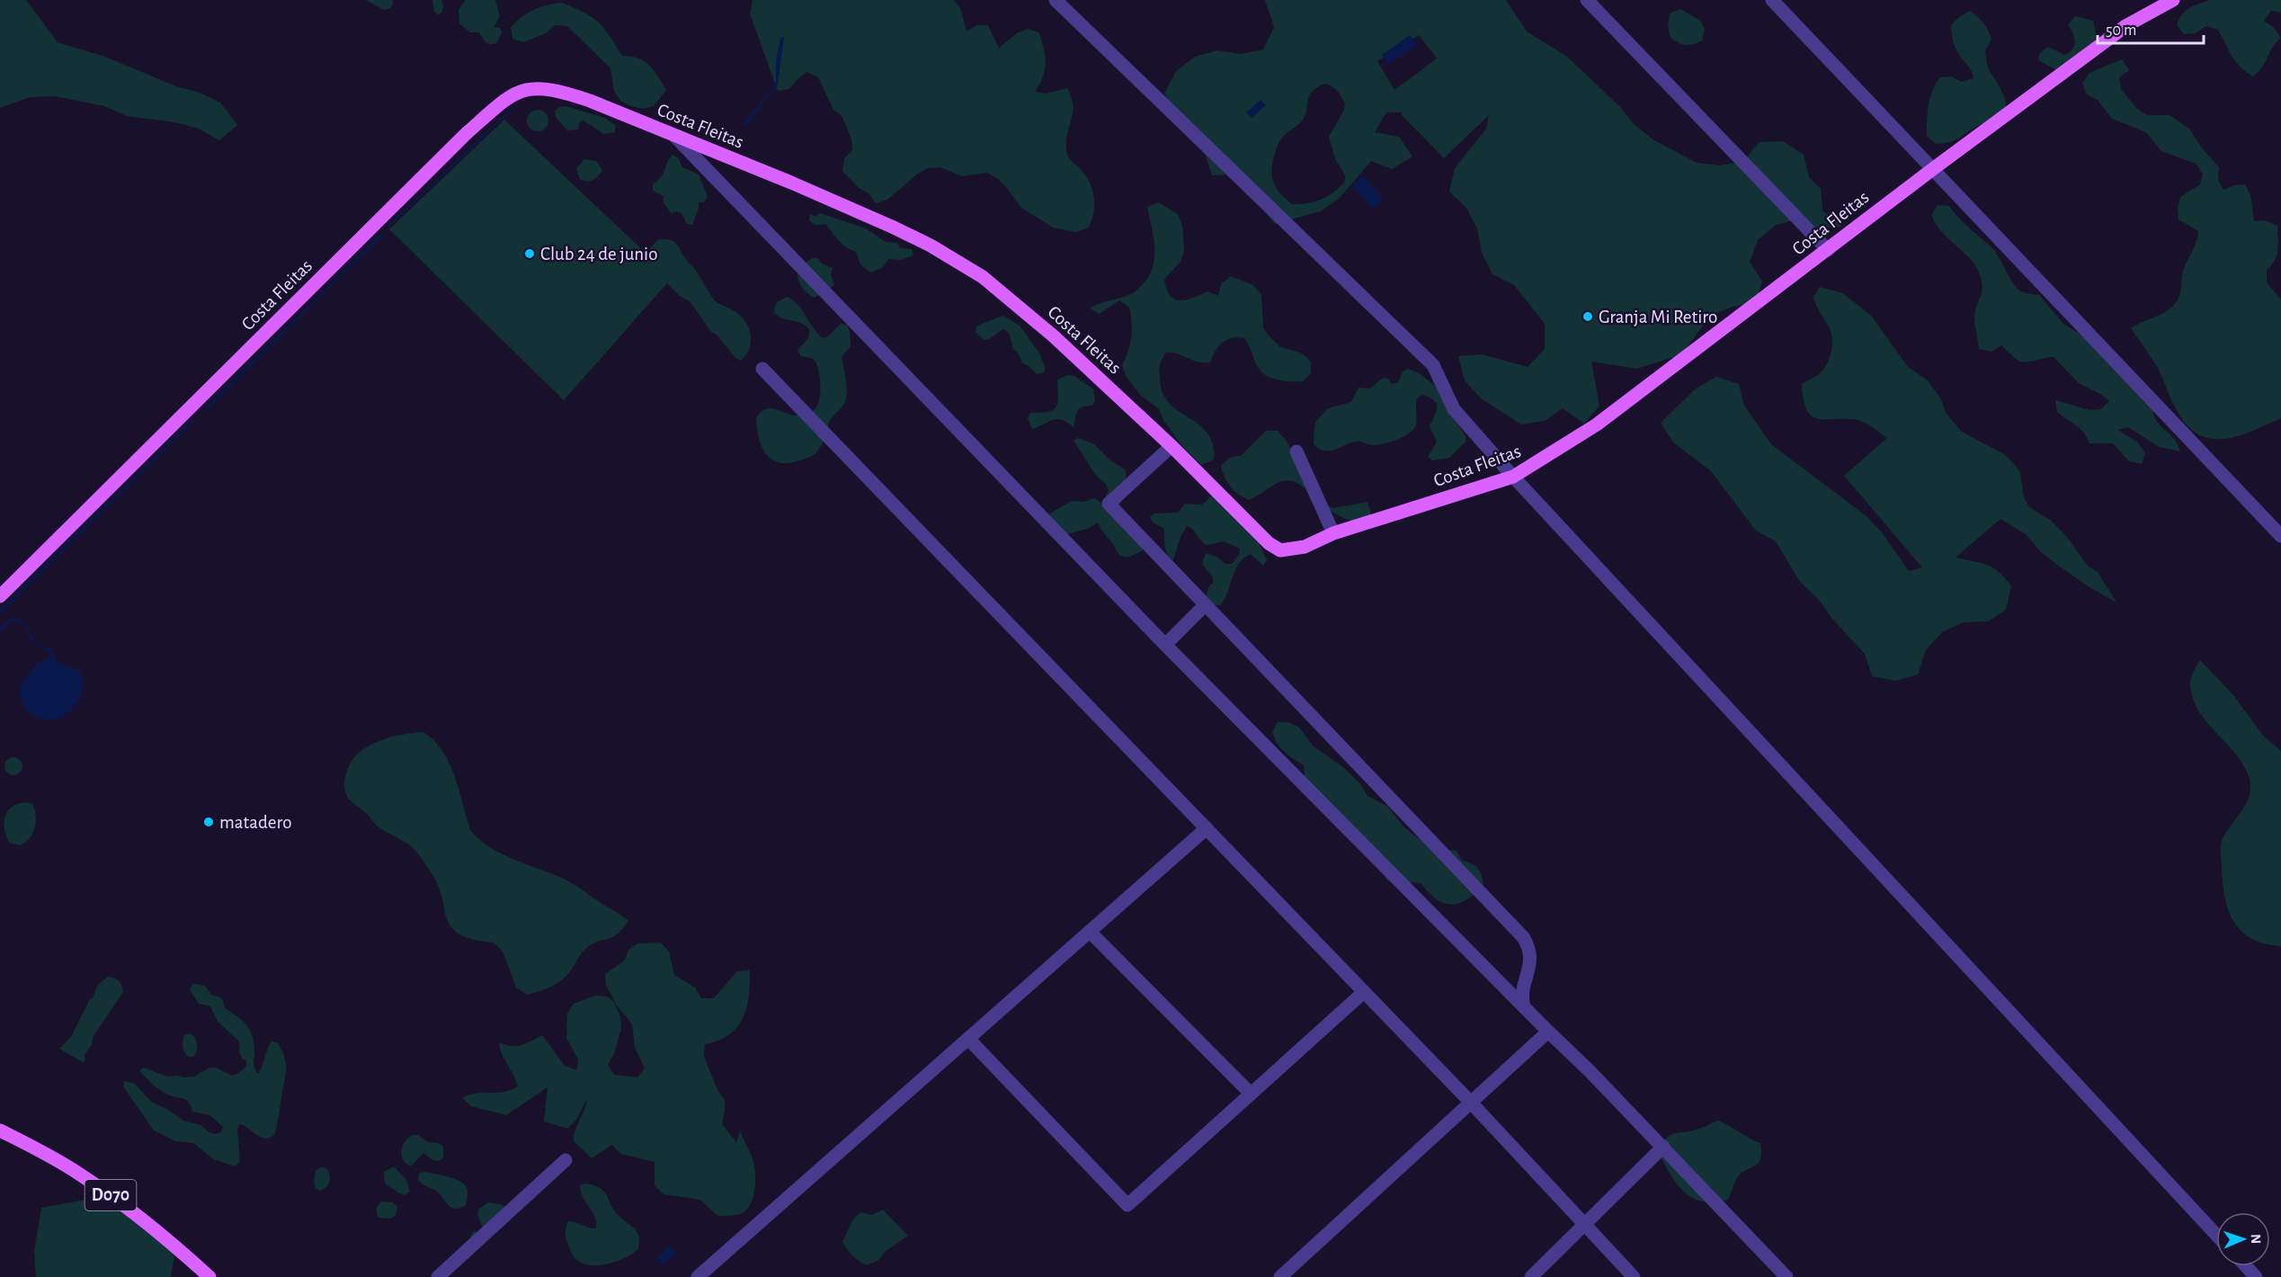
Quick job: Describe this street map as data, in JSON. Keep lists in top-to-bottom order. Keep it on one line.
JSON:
{"streets":{"main road":["Costa Fleitas","D070"]},"places":["Club 24 de junio","Granja Mi Retiro","matadero"],"scale_bar":"50 m","north":"right"}
